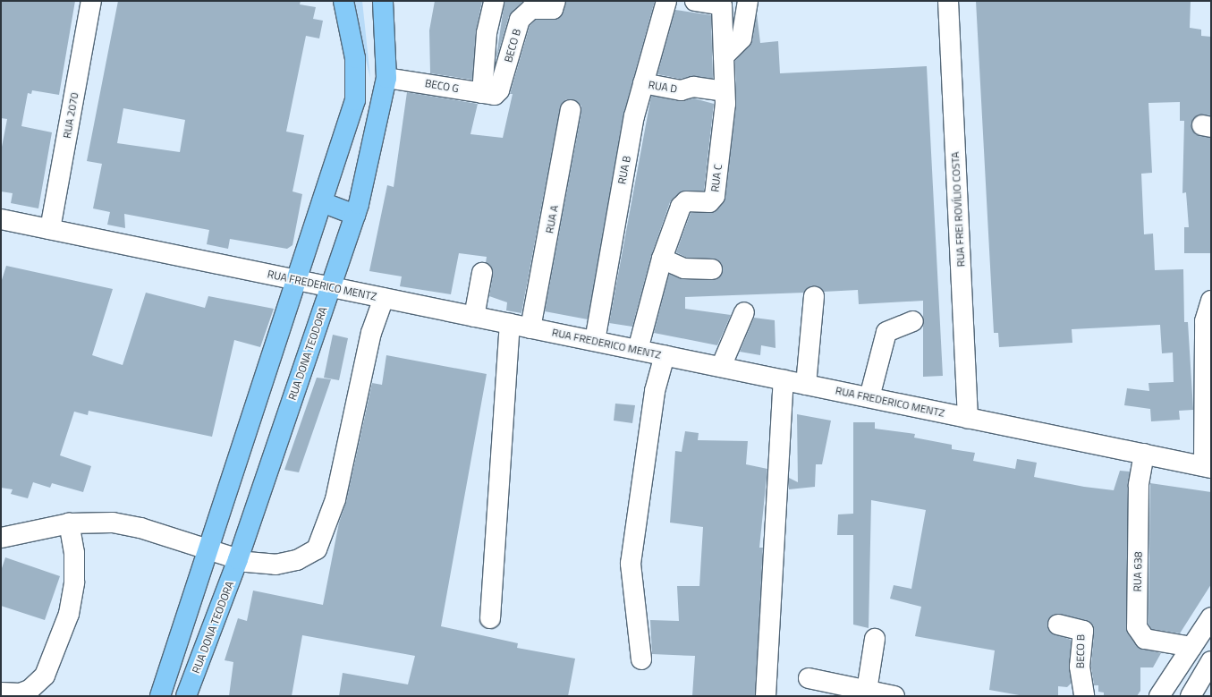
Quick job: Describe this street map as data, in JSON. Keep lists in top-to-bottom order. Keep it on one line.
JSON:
{"streets":{"main road":["RUA DONA TEODORA"],"street":["BECO B","BECO G","RUA D","RUA 2070","RUA B","RUA C","RUA FREI ROVÍLIO COSTA","RUA A","RUA FREDERICO MENTZ","RUA 638"]},"crossings":[["BECO B","BECO G"],["BECO G","RUA DONA TEODORA"],["RUA D","RUA B"],["RUA D","RUA C"],["RUA 2070","RUA FREDERICO MENTZ"],["RUA B","RUA FREDERICO MENTZ"],["RUA C","RUA FREDERICO MENTZ"],["RUA FREI ROVÍLIO COSTA","RUA FREDERICO MENTZ"],["RUA A","RUA FREDERICO MENTZ"],["RUA FREDERICO MENTZ","RUA DONA TEODORA"],["RUA FREDERICO MENTZ","RUA 638"]]}
